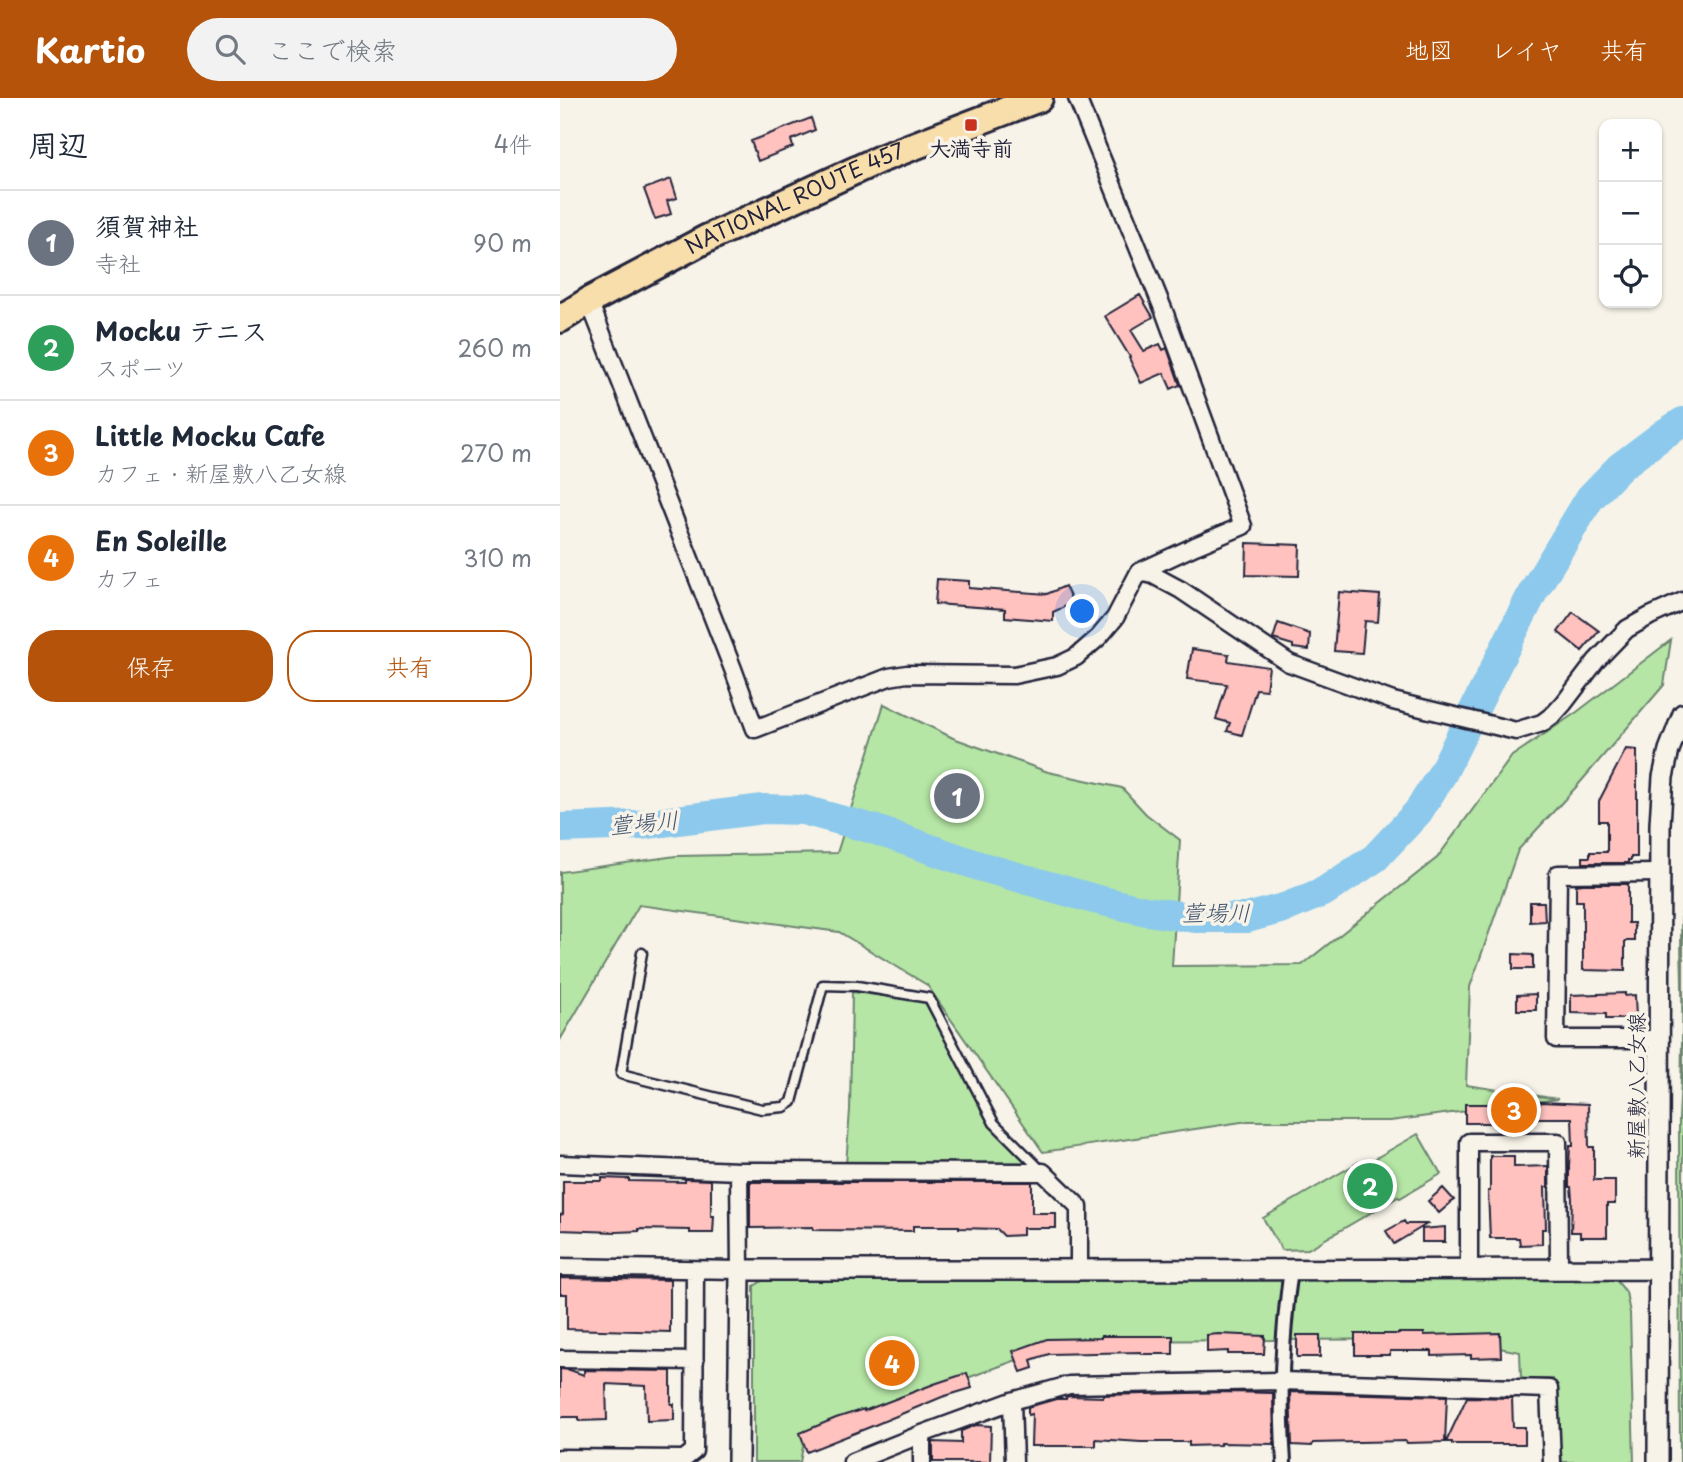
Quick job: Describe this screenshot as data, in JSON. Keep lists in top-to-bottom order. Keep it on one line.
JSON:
{"streets":{"highway":["NATIONAL ROUTE 457"],"street":["新屋敷八乙女線"]},"water":["萱場川"],"places":{"transit":["大満寺前"]},"page":{"header":"Kartio","search":"ここで検索","nav":["地図","レイヤ","共有"],"heading":["周辺","4件"],"map_buttons":["+","−"],"list":[{"mark":"1","name":"須賀神社","note":"寺社","value":"90 m"},{"mark":"2","name":"Mocku テニス","note":"スポーツ","value":"260 m"},{"mark":"3","name":"Little Mocku Cafe","note":"カフェ · 新屋敷八乙女線","value":"270 m"},{"mark":"4","name":"En Soleille","note":"カフェ","value":"310 m"}],"buttons":["保存","共有"],"pins":["1","3","2","4"]}}
